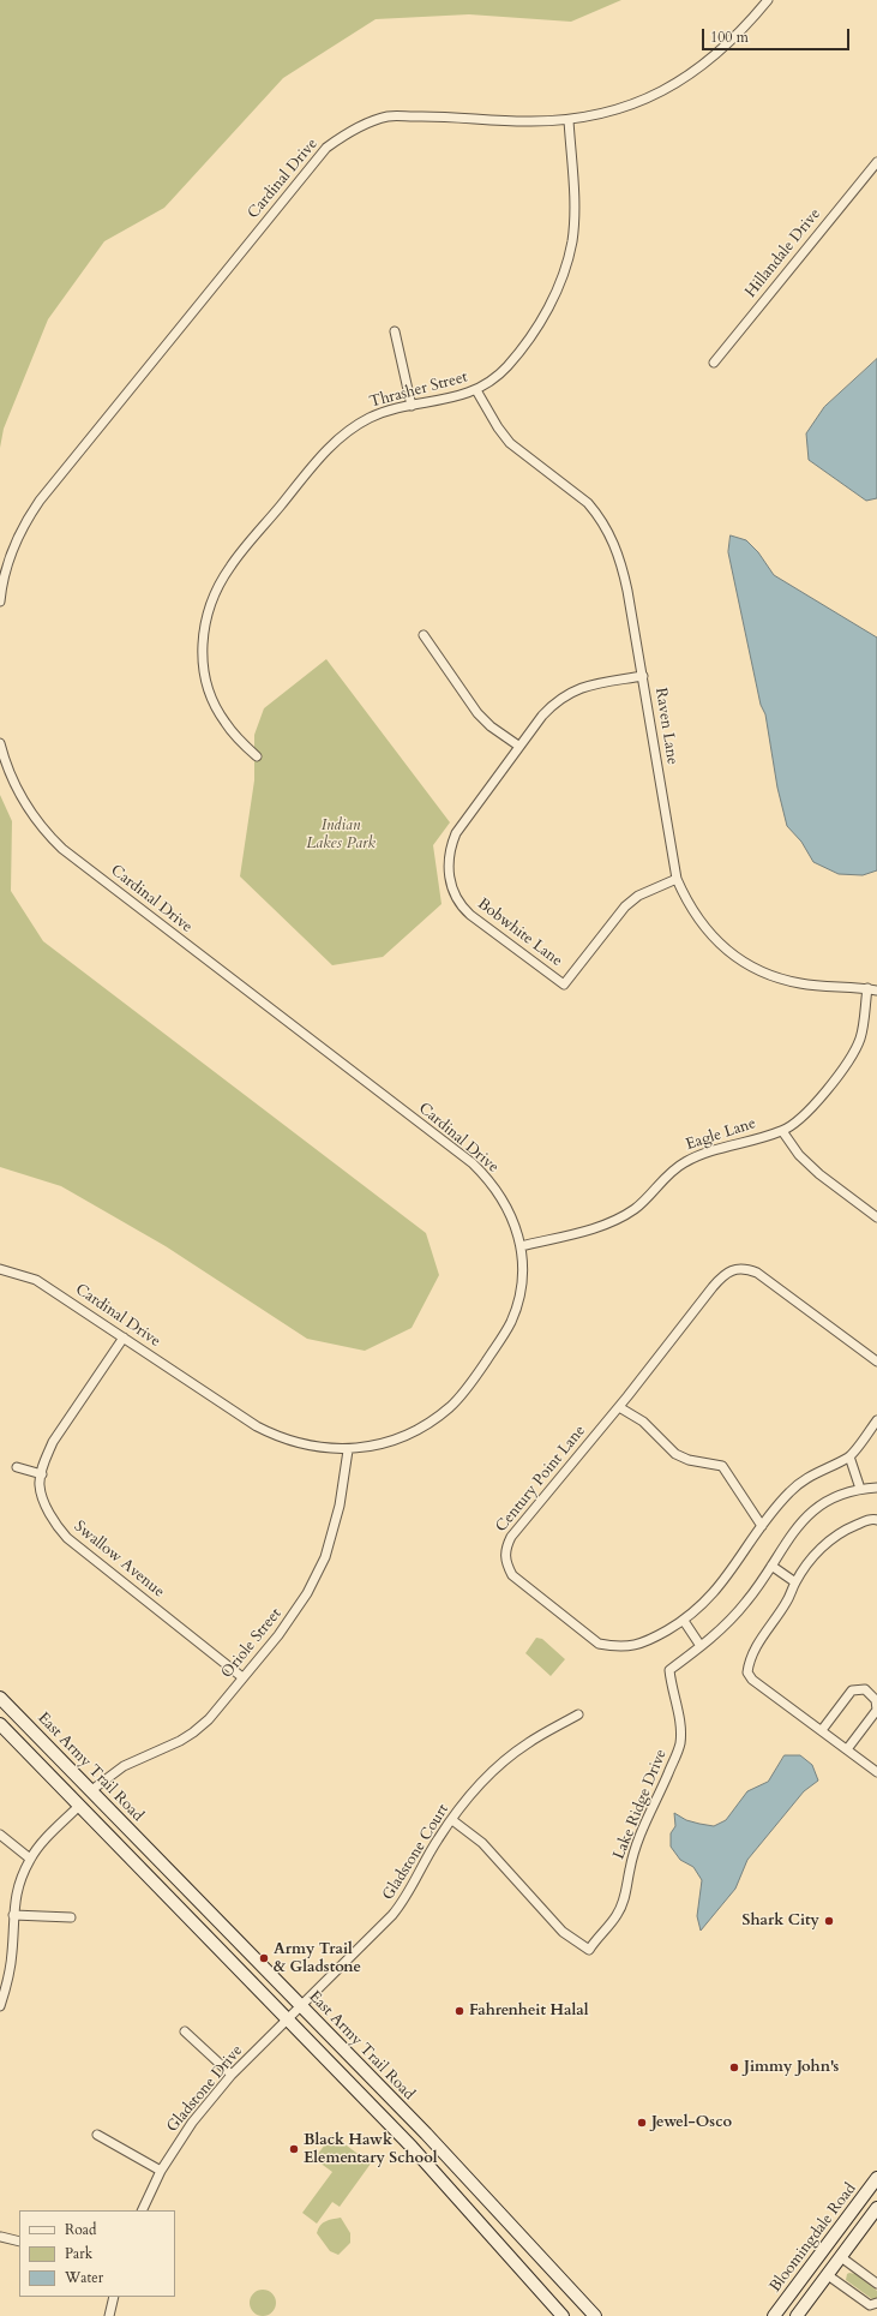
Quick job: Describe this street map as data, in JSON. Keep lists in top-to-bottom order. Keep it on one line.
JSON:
{"streets":{"main road":["East Army Trail Road","Bloomingdale Road"],"street":["Cardinal Drive","Hillandale Drive","Thrasher Street","Raven Lane","Bobwhite Lane","Eagle Lane","Century Point Lane","Swallow Avenue","Oriole Street","Lake Ridge Drive","Gladstone Court","Gladstone Drive"]},"crossings":[["Cardinal Drive","Thrasher Street"],["Cardinal Drive","Eagle Lane"],["Cardinal Drive","Swallow Avenue"],["Cardinal Drive","Oriole Street"],["Thrasher Street","Raven Lane"],["Raven Lane","Bobwhite Lane"],["Raven Lane","Eagle Lane"],["Swallow Avenue","Oriole Street"],["Oriole Street","East Army Trail Road"],["East Army Trail Road","Gladstone Court"],["Lake Ridge Drive","Gladstone Court"],["Gladstone Court","Gladstone Drive"]],"parks":["Indian Lakes Park"],"places":["Shark City","Army Trail & Gladstone","Fahrenheit Halal","Jimmy John's","Jewel-Osco","Black Hawk Elementary School"],"legend":["Road","Park","Water"],"scale_bar":"100 m"}
